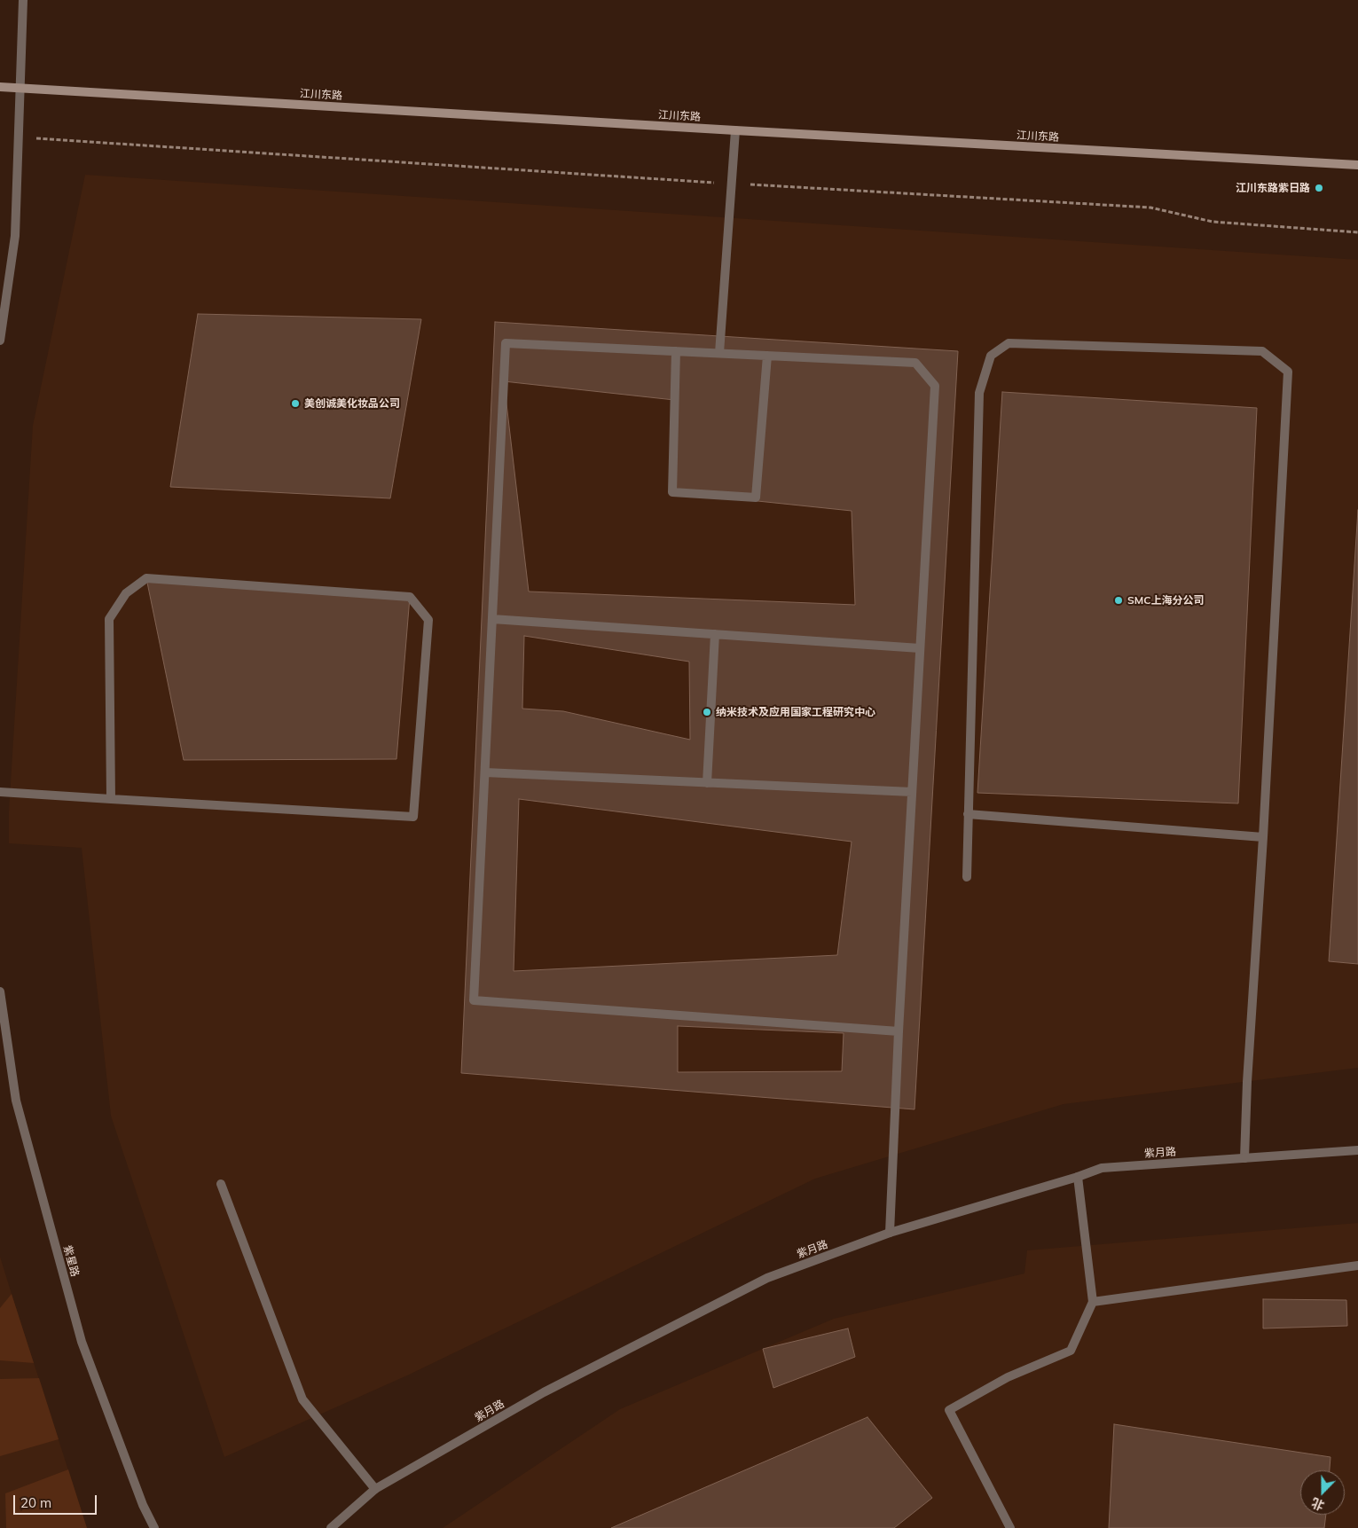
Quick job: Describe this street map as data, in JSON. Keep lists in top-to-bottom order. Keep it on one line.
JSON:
{"streets":{"main road":["江川东路"],"street":["紫月路","紫星路"]},"places":["江川东路紫日路","美创诚美化妆品公司","SMC上海分公司","纳米技术及应用国家工程研究中心"],"scale_bar":"20 m","north":"bottom"}
